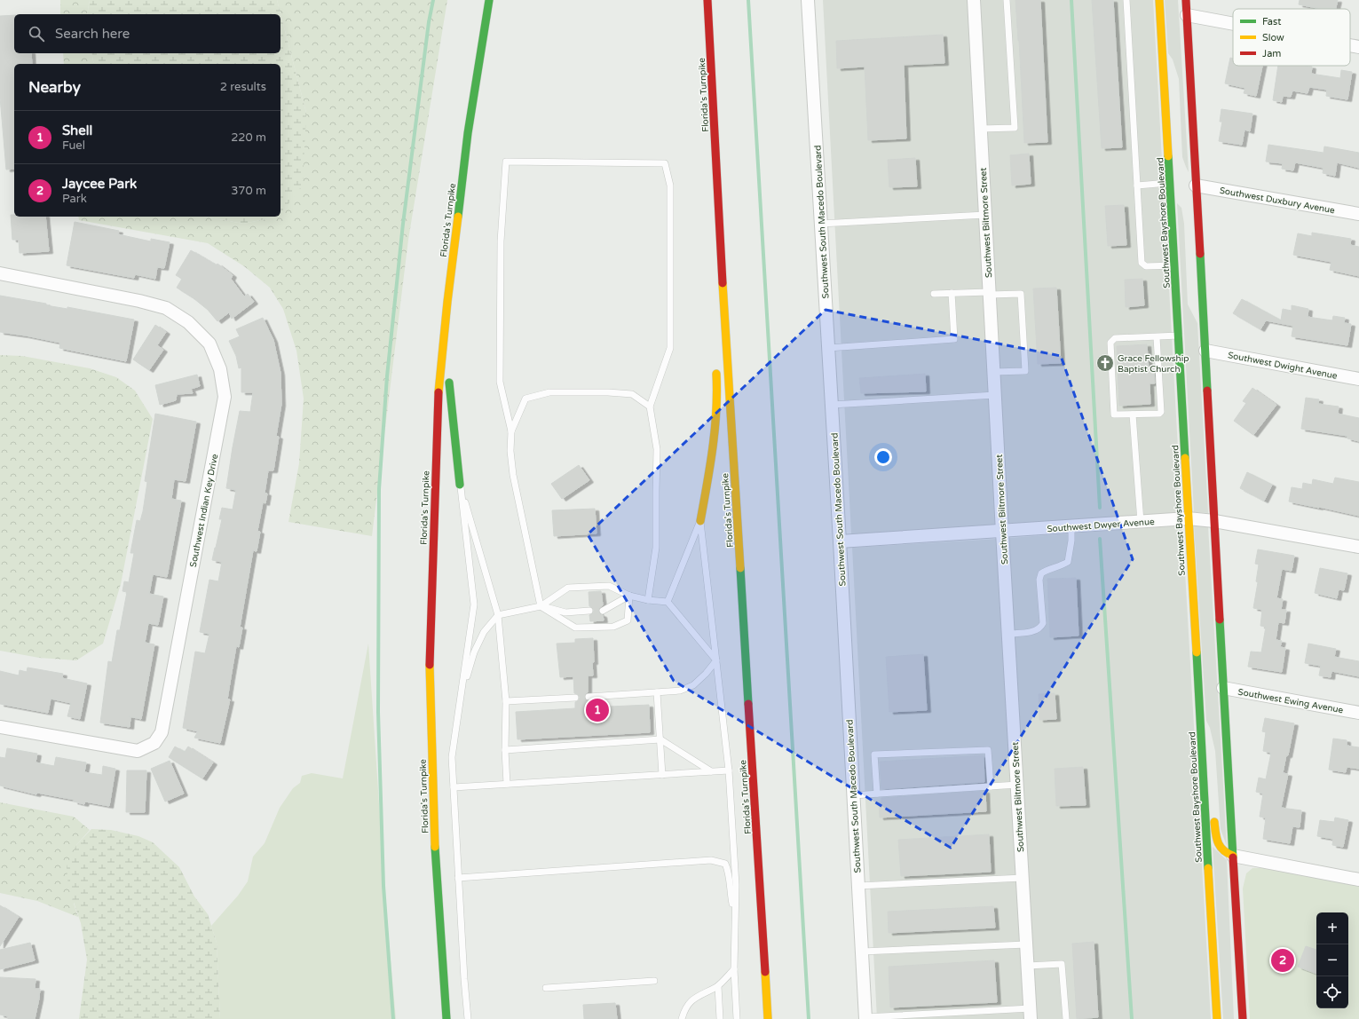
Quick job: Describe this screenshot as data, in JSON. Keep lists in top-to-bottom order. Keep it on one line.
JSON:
{"streets":{"main road":["Florida's Turnpike","Southwest Bayshore Boulevard"],"street":["Southwest Duxbury Avenue","Southwest South Macedo Boulevard","Southwest Biltmore Street","Southwest Dwight Avenue","Southwest Indian Key Drive","Southwest Dwyer Avenue","Southwest Ewing Avenue"]},"crossings":[["Southwest South Macedo Boulevard","Southwest Dwyer Avenue"],["Southwest Biltmore Street","Southwest Dwyer Avenue"],["Southwest Bayshore Boulevard","Southwest Dwyer Avenue"]],"places":{"church":["Grace Fellowship Baptist Church"]},"legend":["Fast","Slow","Jam"],"page":{"search":"Search here","heading":["Nearby","2 results"],"list":[{"mark":"1","name":"Shell","note":"Fuel","value":"220 m"},{"mark":"2","name":"Jaycee Park","note":"Park","value":"370 m"}],"pins":["1","2"],"map_buttons":["+","−"]}}
